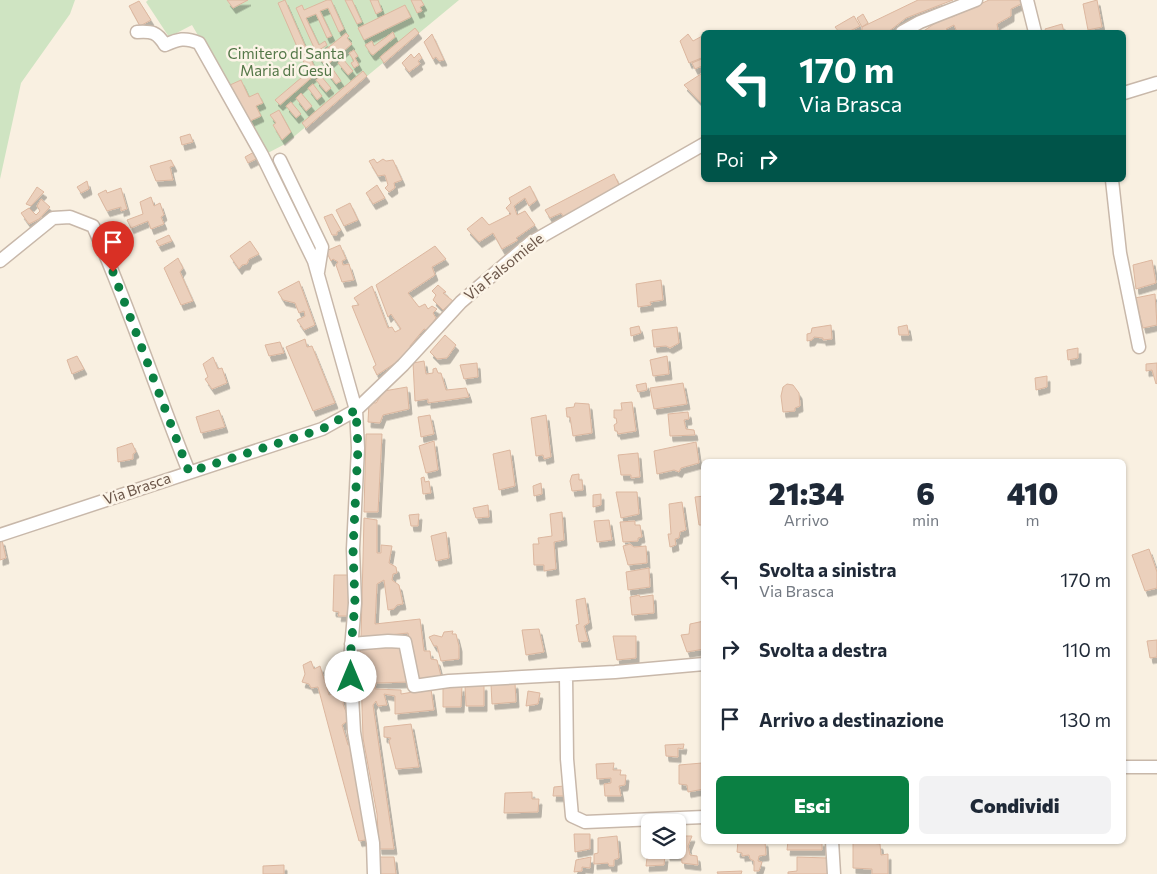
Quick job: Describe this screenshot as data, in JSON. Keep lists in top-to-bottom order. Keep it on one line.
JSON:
{"streets":{"street":["Via Falsomiele","Via Brasca"]},"crossings":[["Via Falsomiele","Via Brasca"]],"parks":["Cimitero di Santa Maria di Gesù"],"page":{"turn":["170 m","Via Brasca"],"then":"Poi","eta":["21:34","Arrivo","6","min","410","m"],"list":[{"name":"Svolta a sinistra","note":"Via Brasca","value":"170 m"},{"name":"Svolta a destra","value":"110 m"},{"name":"Arrivo a destinazione","value":"130 m"}],"buttons":["Esci","Condividi"]}}
